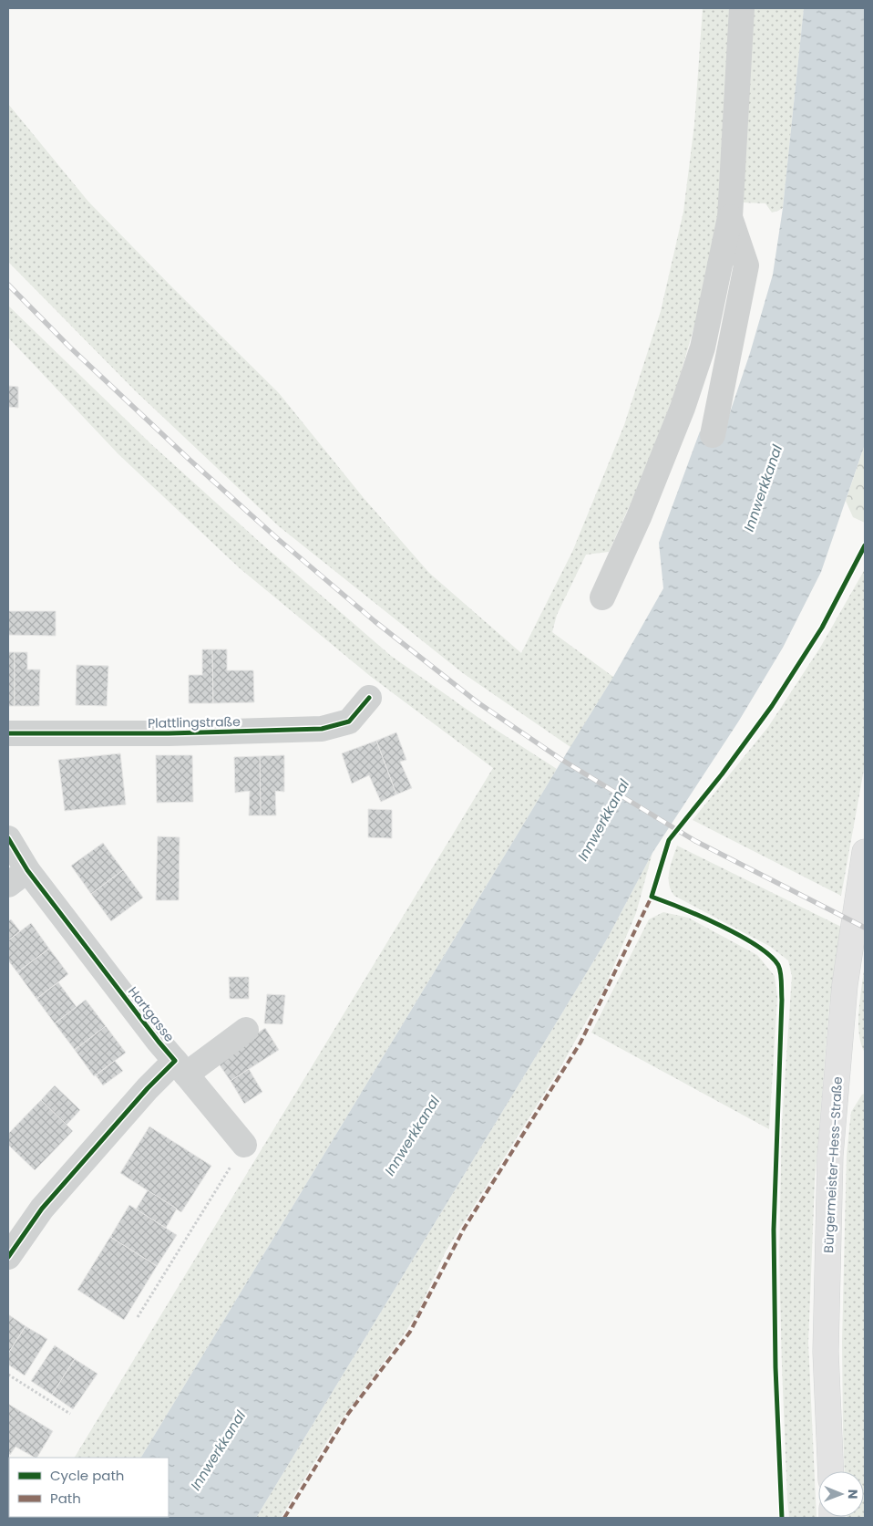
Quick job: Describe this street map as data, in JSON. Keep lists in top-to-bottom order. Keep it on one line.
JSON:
{"streets":{"main road":["Bürgermeister-Hess-Straße"],"street":["Plattlingstraße","Hartgasse"]},"water":["Innwerkkanal"],"legend":["Cycle path","Path"],"north":"right"}
